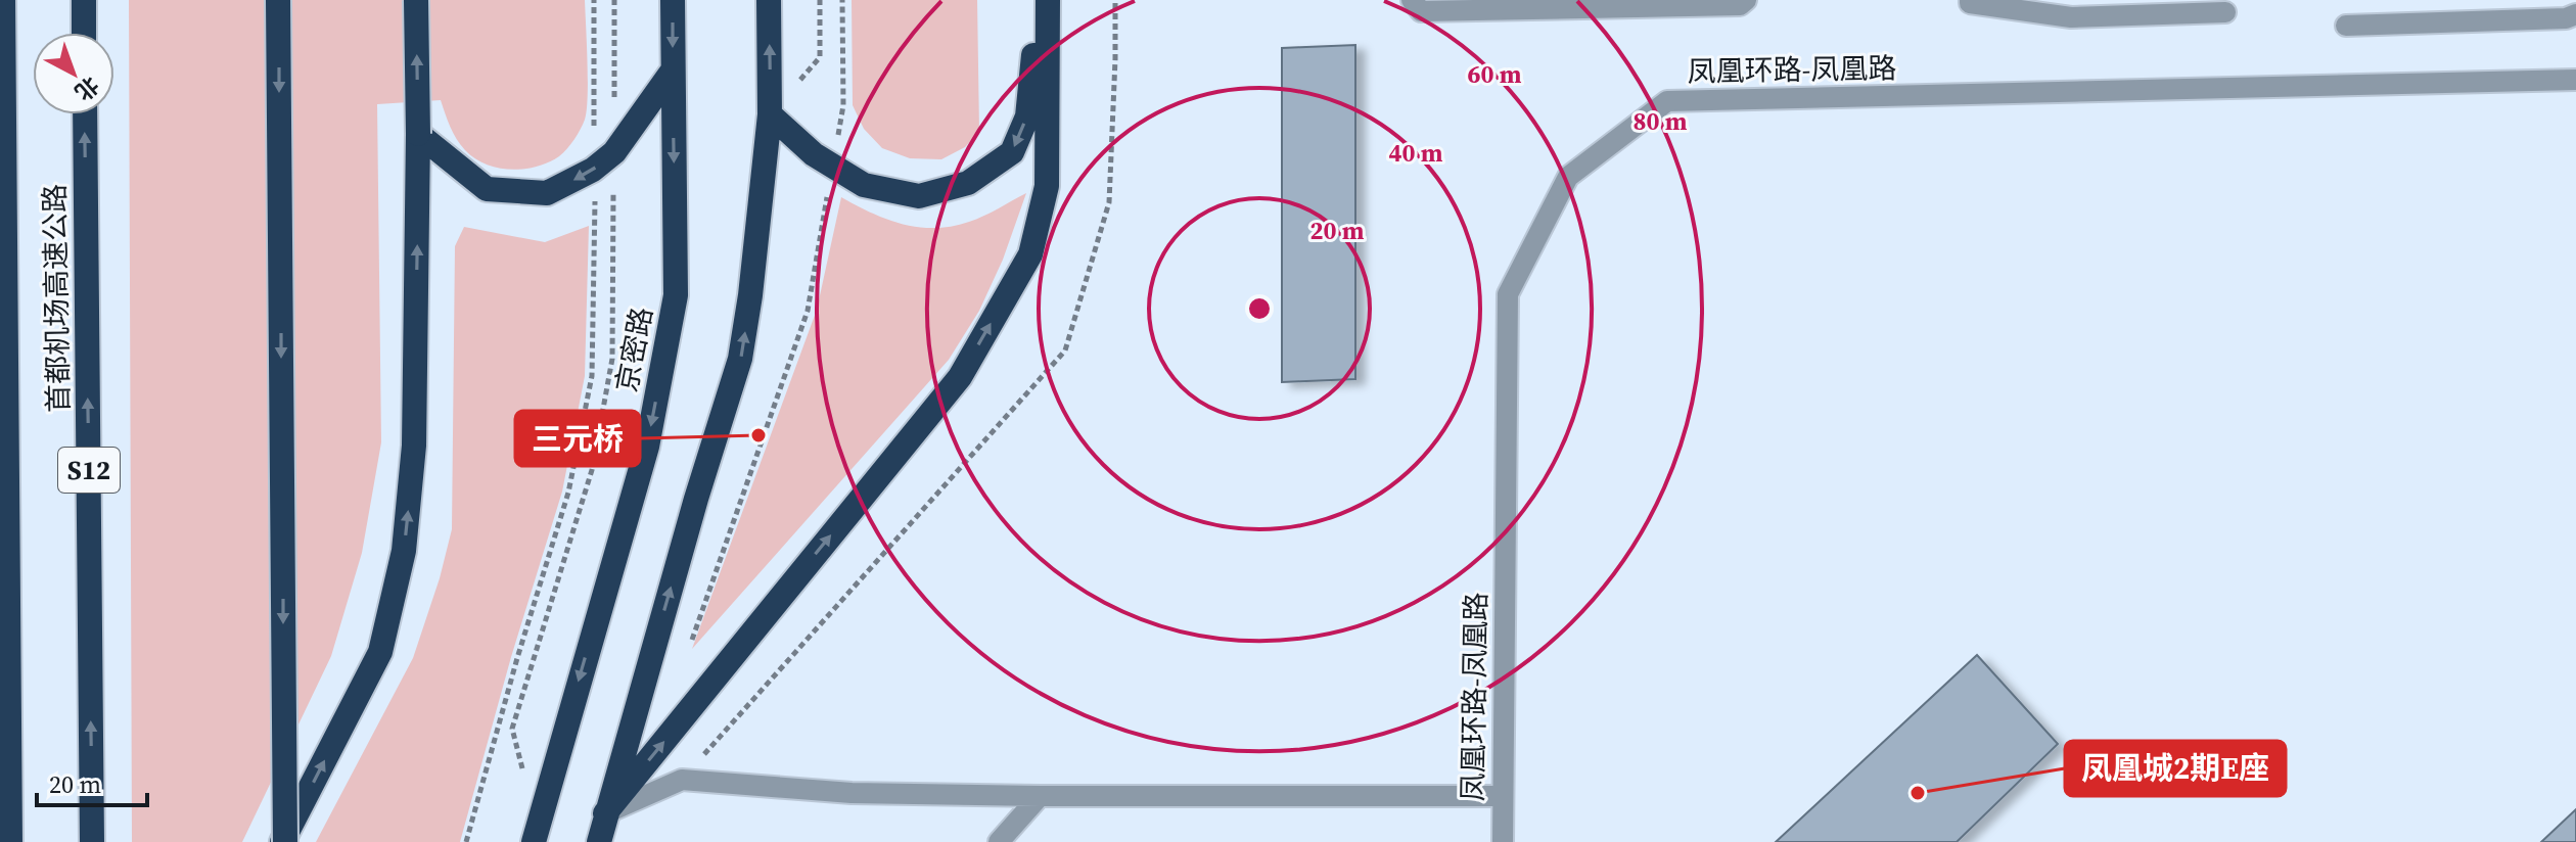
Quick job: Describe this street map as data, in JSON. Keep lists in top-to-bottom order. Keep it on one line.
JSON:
{"streets":{"highway":["首都机场高速公路","京密路","S12"],"street":["凤凰环路-凤凰路"]},"places":["三元桥","凤凰城2期E座"],"scale_bar":"20 m","north":"bottom right","rings":["60 m","80 m","40 m","20 m"]}
